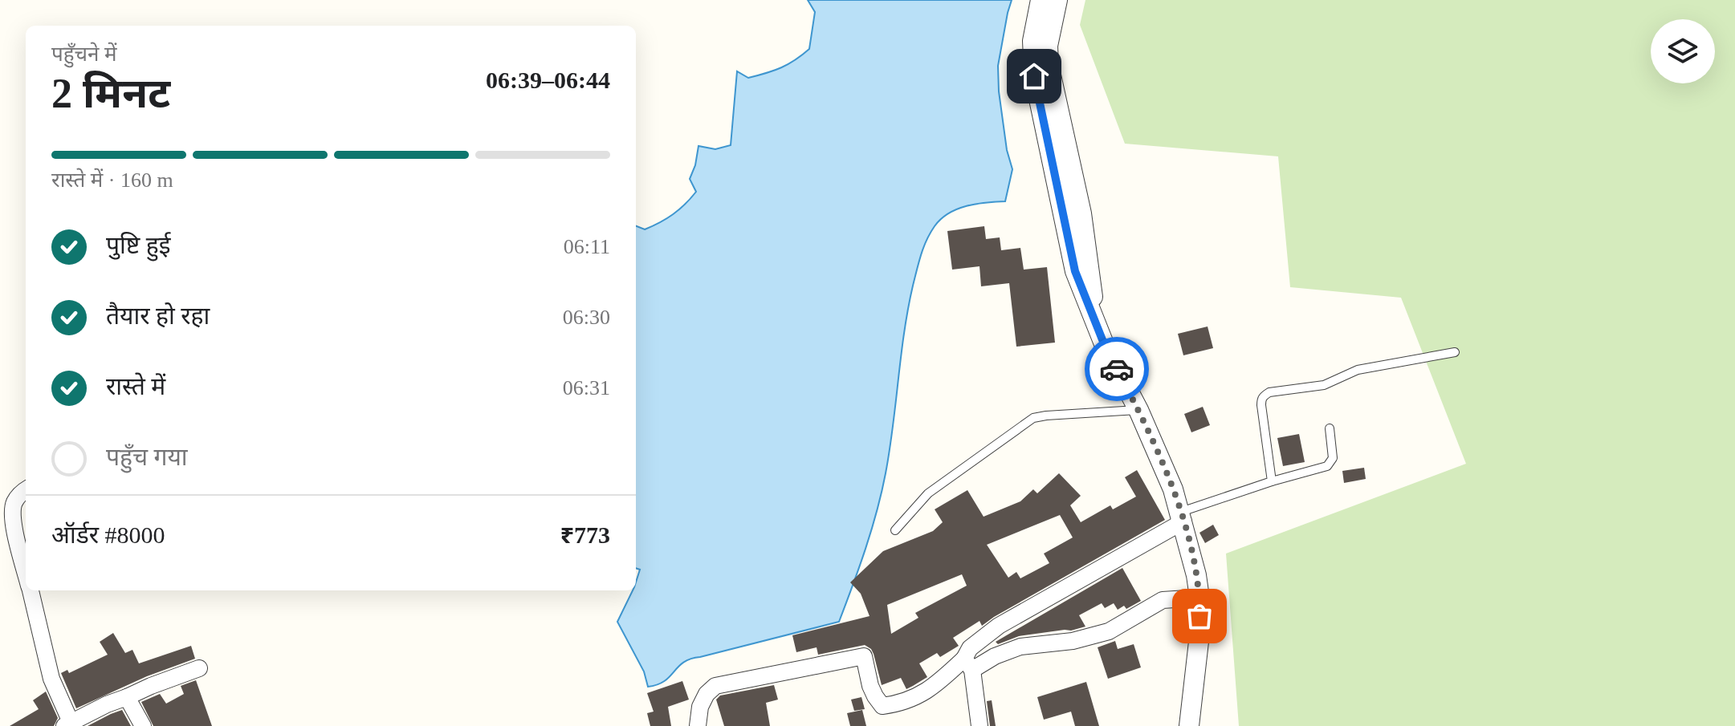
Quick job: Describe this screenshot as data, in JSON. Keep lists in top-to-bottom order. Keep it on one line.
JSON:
{"page":{"heading":["2 मिनट","पहुँचने में","06:39–06:44"],"panel":["ऑर्डर #8000","₹773"],"bar":"रास्ते में · 160 m","list":[["पुष्टि हुई","06:11"],["तैयार हो रहा","06:30"],["रास्ते में","06:31"],"पहुँच गया"]}}
